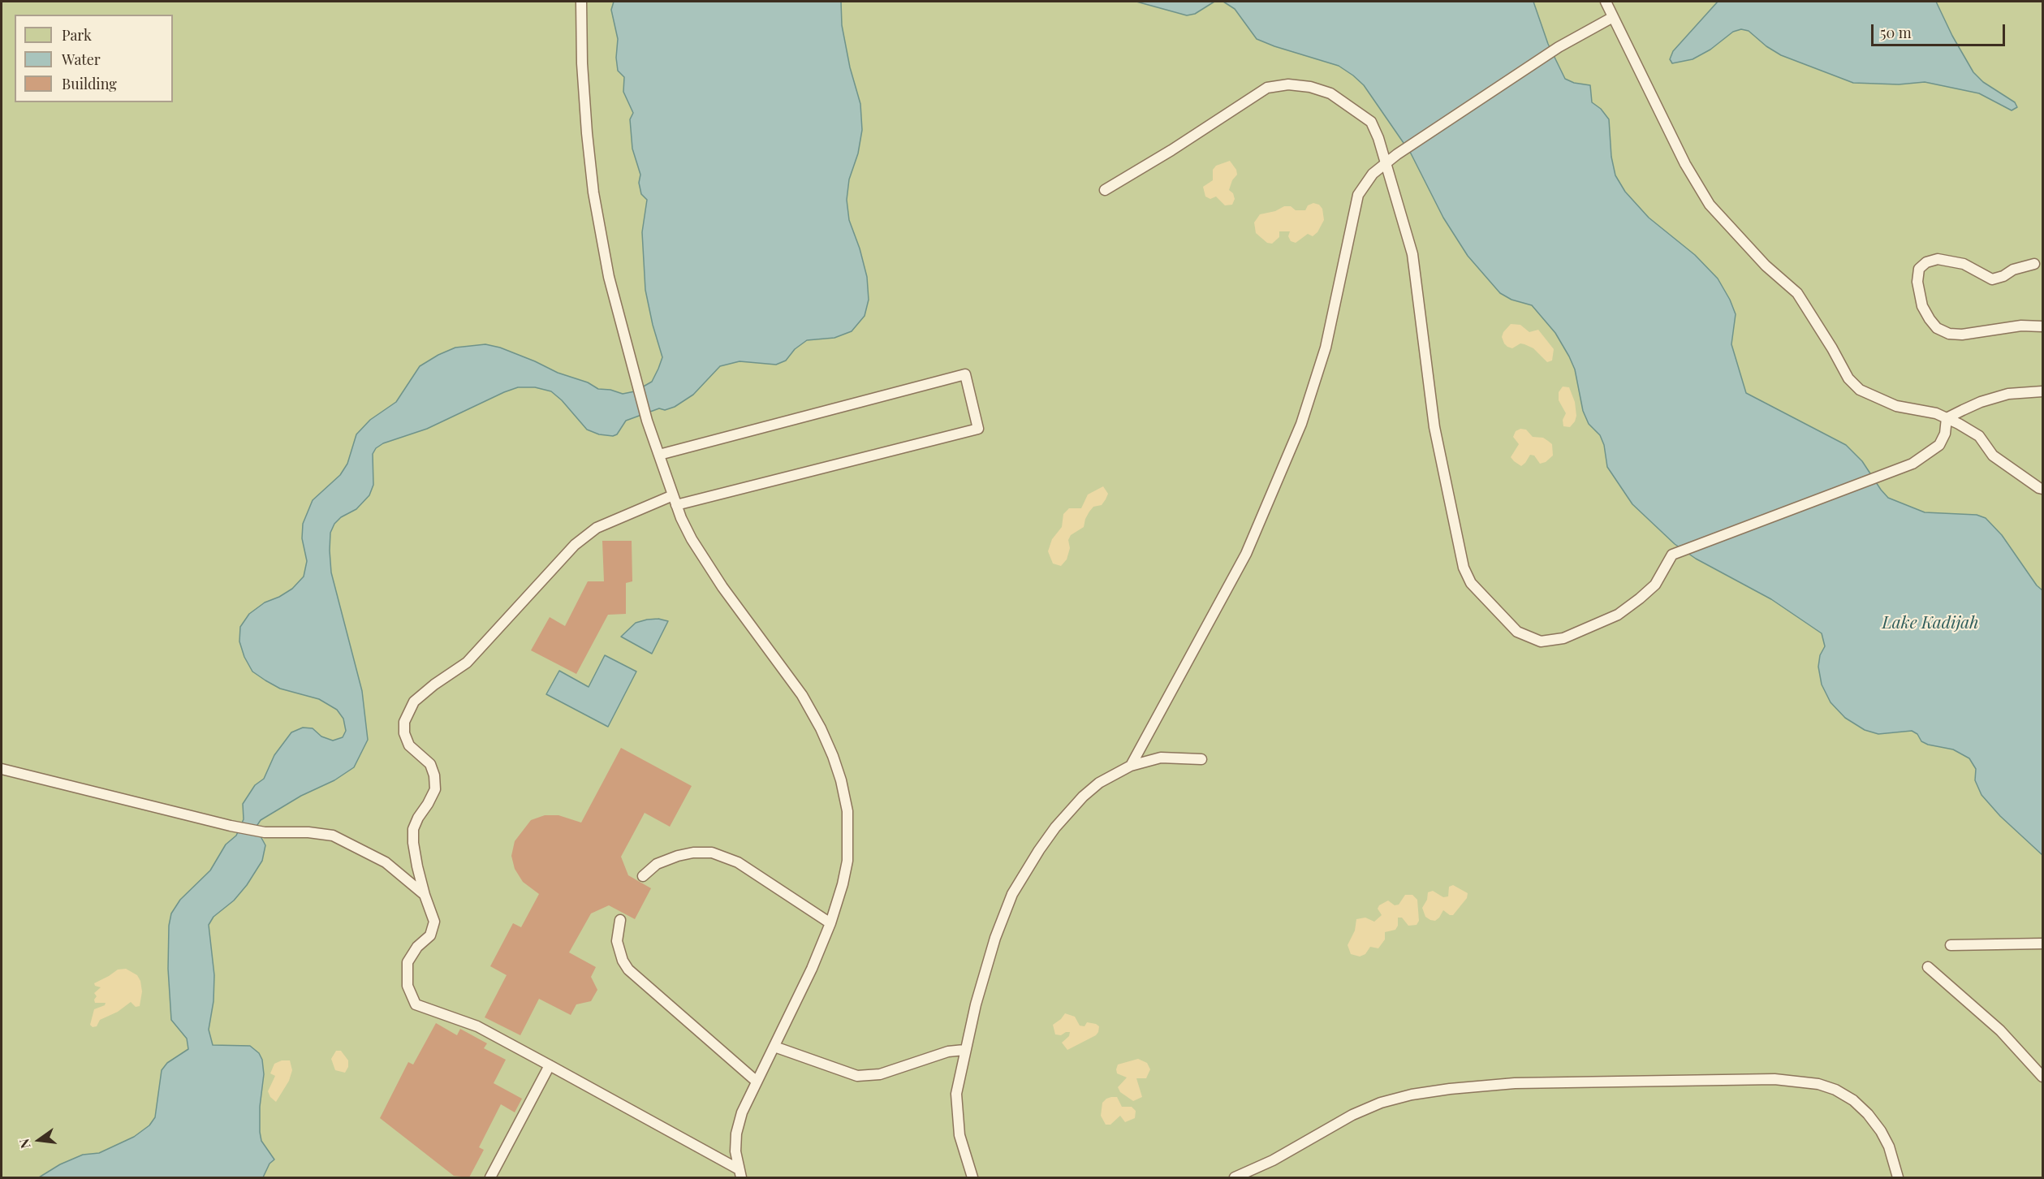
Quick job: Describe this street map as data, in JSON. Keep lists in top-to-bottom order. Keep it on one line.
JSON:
{"water":["Lake Kadijah"],"legend":["Park","Water","Building"],"scale_bar":"50 m","north":"left"}
